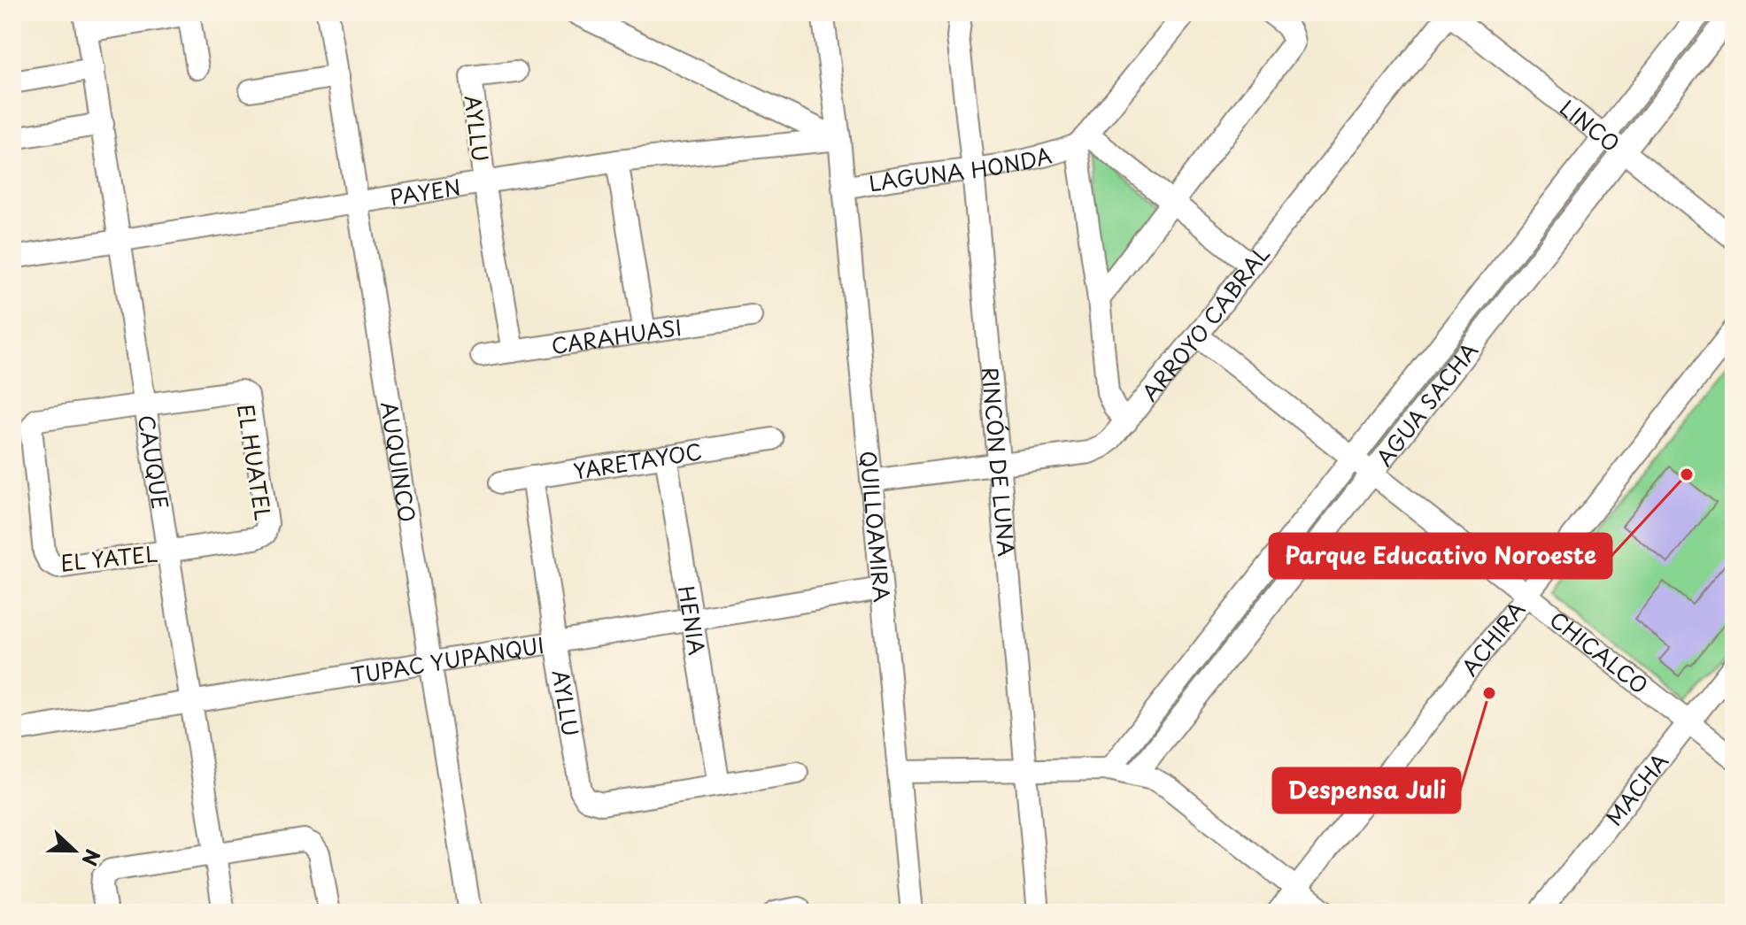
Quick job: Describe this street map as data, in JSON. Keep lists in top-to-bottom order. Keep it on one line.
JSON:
{"streets":{"street":["LINCO","AYLLU","LAGUNA HONDA","PAYEN","ARROYO CABRAL","CARAHUASI","AGUA SACHA","YARETAYOC","EL HUATEL","AUQUINCO","RINCÓN DE LUNA","CAUQUE","QUILLOAMIRA","EL YATEL","HENIA","ACHIRA","CHICALCO","TUPAC YUPANQUI","MACHA"]},"crossings":[["LINCO","ARROYO CABRAL"],["LINCO","AGUA SACHA"],["AYLLU","PAYEN"],["AYLLU","CARAHUASI"],["AYLLU","YARETAYOC"],["AYLLU","HENIA"],["AYLLU","TUPAC YUPANQUI"],["LAGUNA HONDA","RINCÓN DE LUNA"],["LAGUNA HONDA","QUILLOAMIRA"],["PAYEN","AUQUINCO"],["PAYEN","CAUQUE"],["PAYEN","QUILLOAMIRA"],["ARROYO CABRAL","RINCÓN DE LUNA"],["ARROYO CABRAL","QUILLOAMIRA"],["ARROYO CABRAL","CHICALCO"],["AGUA SACHA","CHICALCO"],["YARETAYOC","HENIA"],["EL HUATEL","CAUQUE"],["EL HUATEL","EL YATEL"],["AUQUINCO","TUPAC YUPANQUI"],["CAUQUE","EL YATEL"],["CAUQUE","TUPAC YUPANQUI"],["QUILLOAMIRA","TUPAC YUPANQUI"],["HENIA","TUPAC YUPANQUI"],["ACHIRA","CHICALCO"],["CHICALCO","MACHA"]],"places":["Parque Educativo Noroeste","Despensa Juli"],"north":"right"}
